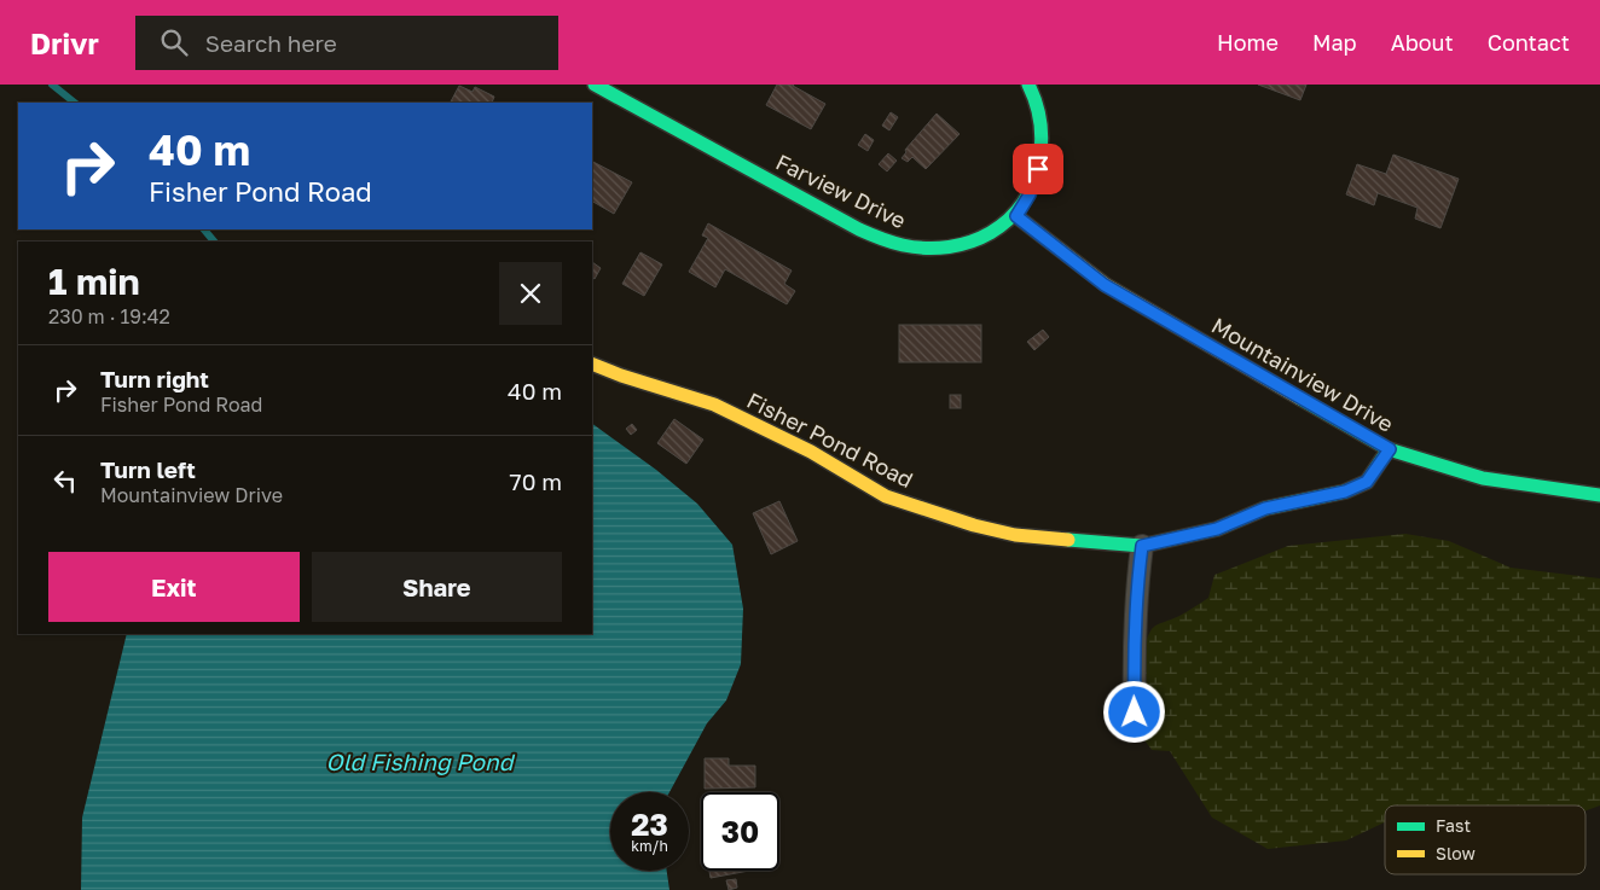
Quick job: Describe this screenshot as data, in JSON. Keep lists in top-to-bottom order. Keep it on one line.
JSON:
{"streets":{"street":["Farview Drive","Mountainview Drive","Fisher Pond Road"]},"crossings":[["Farview Drive","Mountainview Drive"],["Mountainview Drive","Fisher Pond Road"]],"water":["Old Fishing Pond"],"legend":["Fast","Slow"],"page":{"header":"Drivr","search":"Search here","nav":["Home","Map","About","Contact"],"turn":["40 m","Fisher Pond Road"],"heading":["1 min","230 m · 19:42"],"list":[{"name":"Turn right","note":"Fisher Pond Road","value":"40 m"},{"name":"Turn left","note":"Mountainview Drive","value":"70 m"}],"buttons":["Exit","Share"],"speed":"23 km/h","limit":"30"}}
